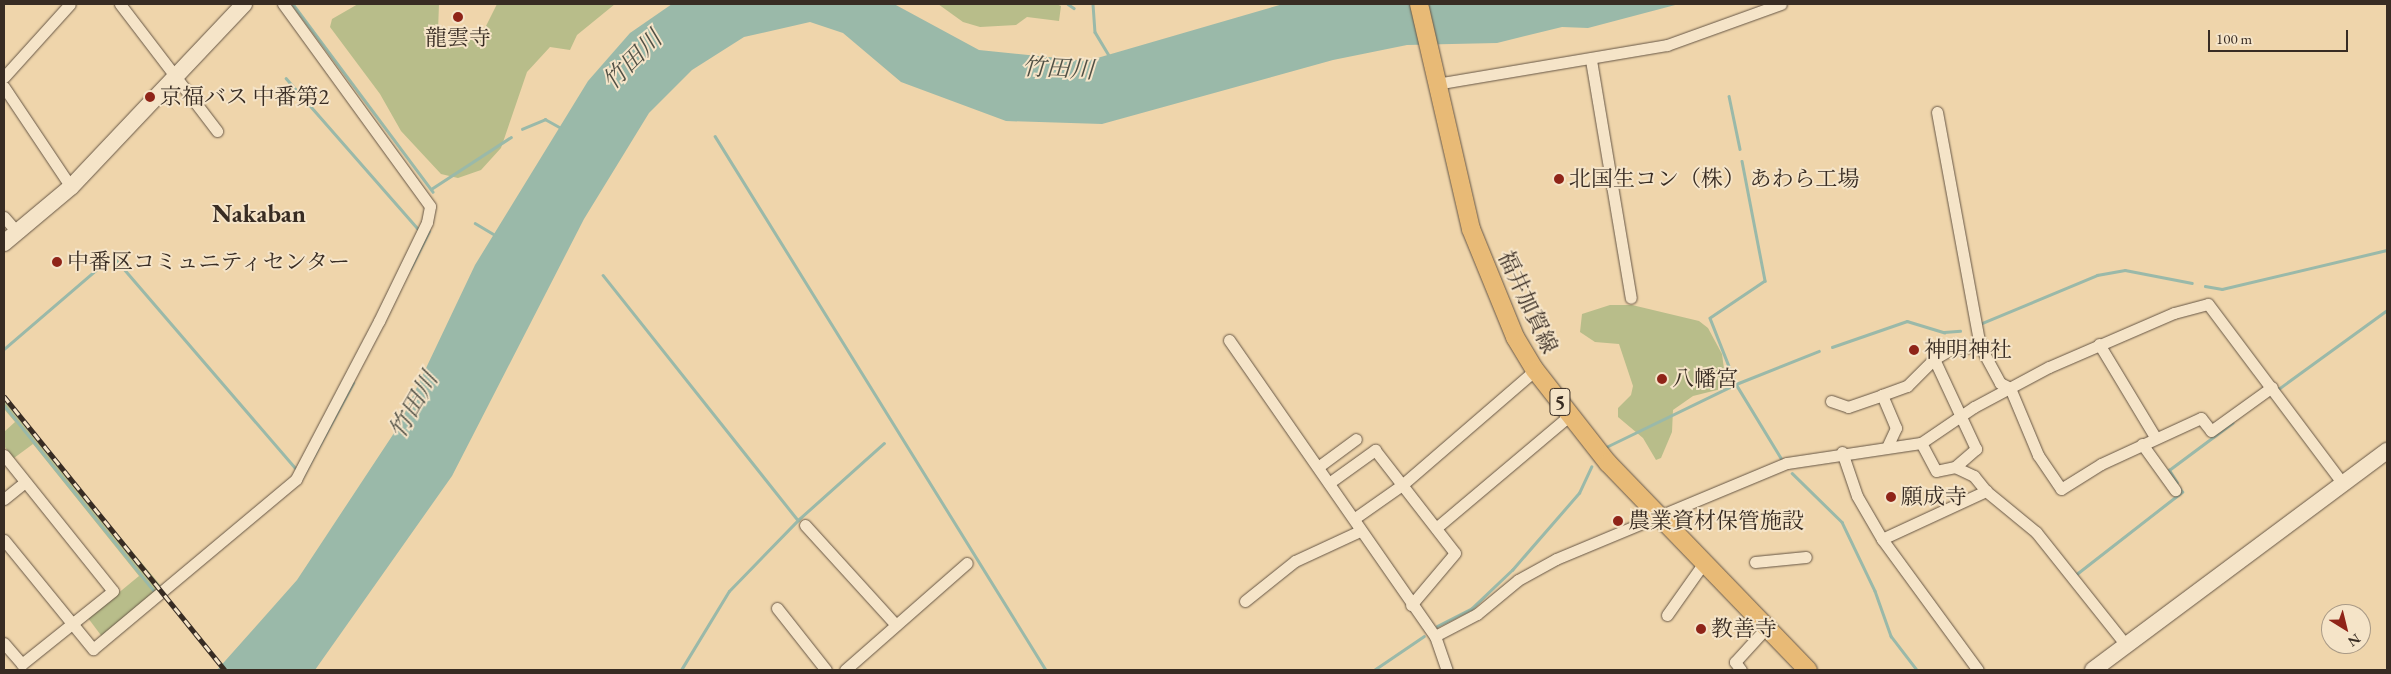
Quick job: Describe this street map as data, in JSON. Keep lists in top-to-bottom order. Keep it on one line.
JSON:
{"streets":{"main road":["福井加賀線","5"]},"districts":["Nakaban"],"water":["竹田川"],"places":["龍雲寺","京福バス 中番第2","北国生コン（株） あわら工場","中番区コミュニティセンター","神明神社","八幡宮","願成寺","農業資材保管施設","教善寺"],"scale_bar":"100 m","north":"bottom right"}
